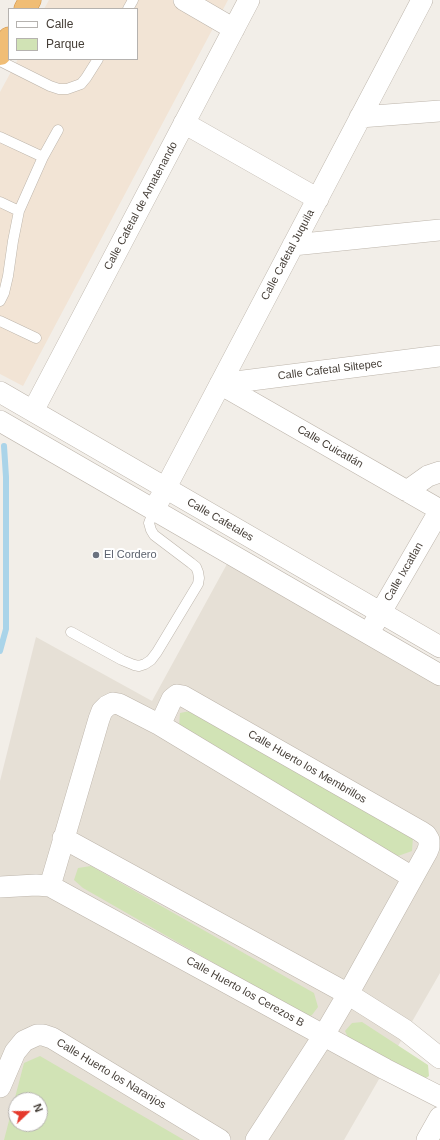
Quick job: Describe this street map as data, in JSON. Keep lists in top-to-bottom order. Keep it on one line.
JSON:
{"streets":{"street":["Calle Cafetal de Amatenando","Calle Cafetal Juquila","Calle Cafetal Siltepec","Calle Cuicatlán","Calle Cafetales","Calle Ixcatlan","Calle Huerto los Membrillos","Calle Huerto los Cerezos B","Calle Huerto los Naranjos"]},"crossings":[["Calle Cafetal de Amatenando","Calle Cafetales"],["Calle Cafetal Juquila","Calle Cafetal Siltepec"],["Calle Cafetal Juquila","Calle Cuicatlán"],["Calle Cafetal Juquila","Calle Cafetales"],["Calle Cafetal Siltepec","Calle Cuicatlán"],["Calle Cuicatlán","Calle Ixcatlan"],["Calle Cafetales","Calle Ixcatlan"],["Calle Huerto los Membrillos","Calle Huerto los Cerezos B"]],"places":["El Cordero"],"legend":["Calle","Parque"],"north":"right"}
